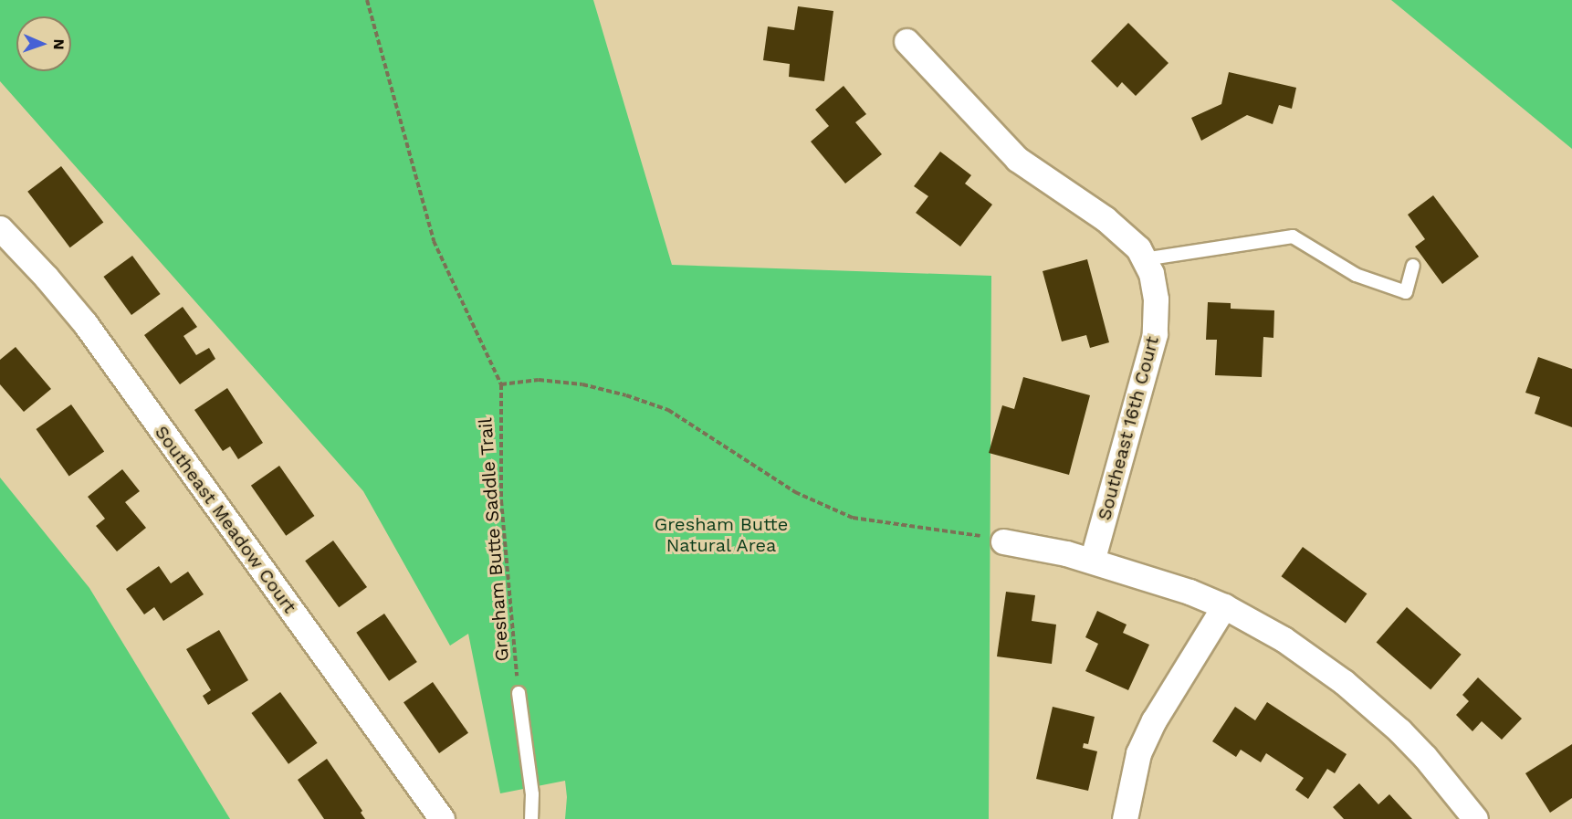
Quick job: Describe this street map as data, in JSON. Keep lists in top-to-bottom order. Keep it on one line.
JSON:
{"streets":{"street":["Southeast 16th Court","Southeast Meadow Court"],"path":["Gresham Butte Saddle Trail"]},"parks":["Gresham Butte Natural Area"],"north":"right"}
